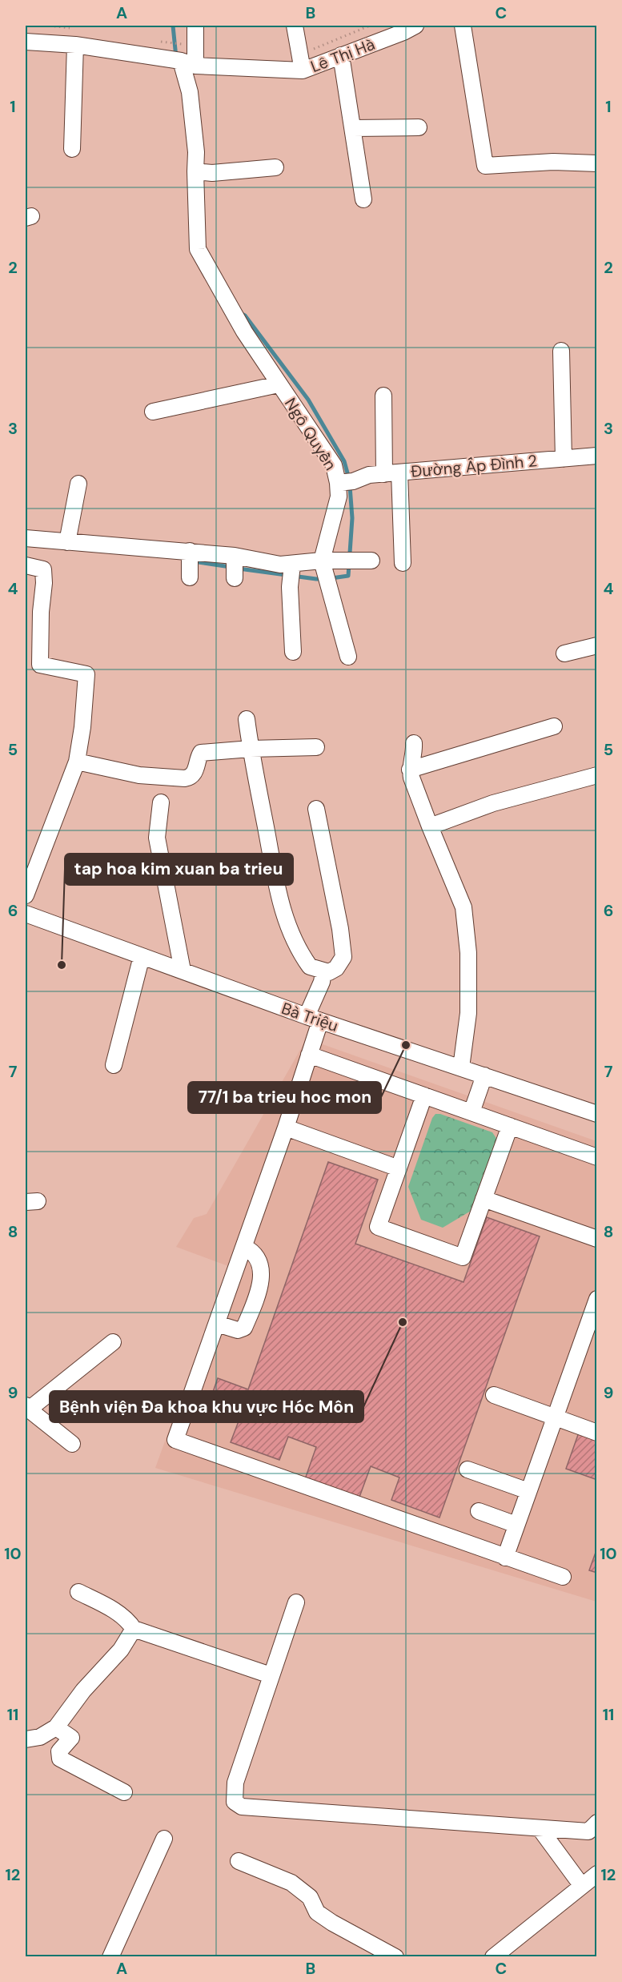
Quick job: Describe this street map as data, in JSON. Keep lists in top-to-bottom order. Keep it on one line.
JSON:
{"streets":{"street":["Lê Thị Hà","Ngô Quyền","Đường Ấp Đình 2","Bà Triệu"]},"crossings":[["Lê Thị Hà","Ngô Quyền"],["Ngô Quyền","Đường Ấp Đình 2"]],"places":["tap hoa kim xuan ba trieu","77/1 ba trieu hoc mon","Bệnh viện Đa khoa khu vực Hóc Môn"],"grid":{"columns":["A","B","C"],"rows":["1","2","3","4","5","6","7","8","9","10","11","12"]}}
